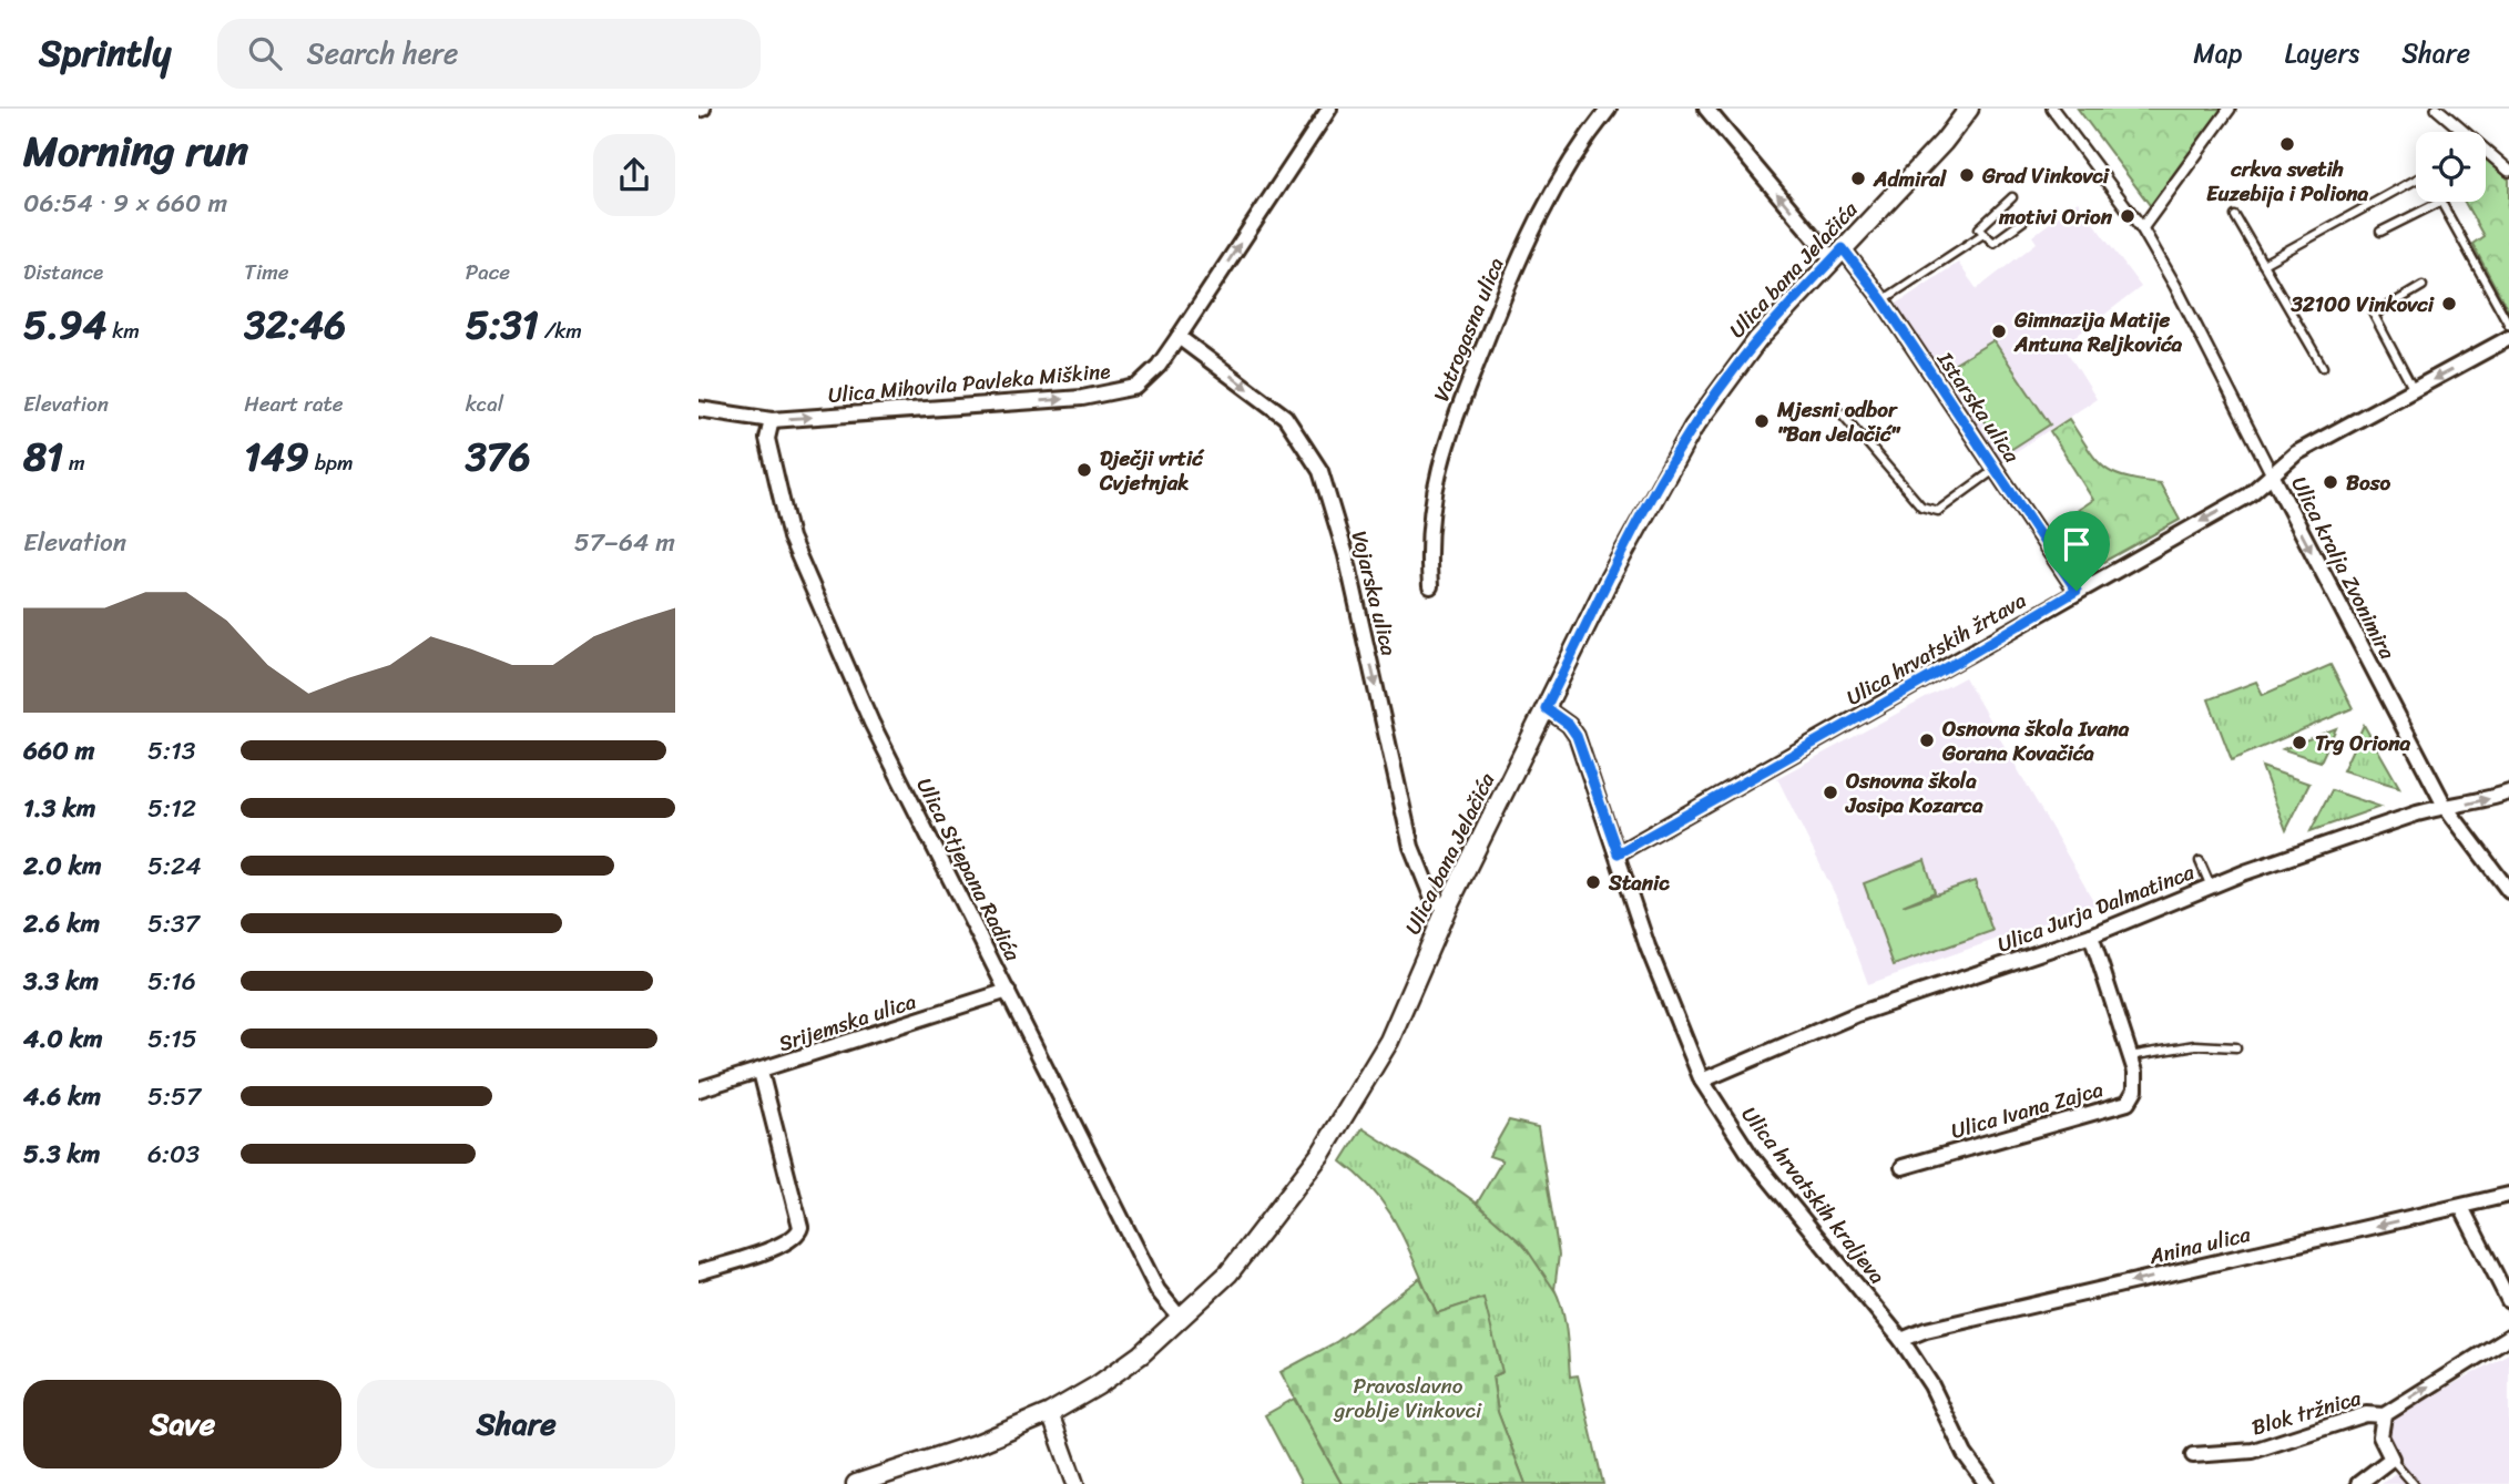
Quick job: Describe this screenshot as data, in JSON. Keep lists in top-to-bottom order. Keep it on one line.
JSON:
{"streets":{"main road":["Ulica bana Jelačića"],"street":["Vatrogasna ulica","Ulica Mihovila Pavleka Miškine","Istarska ulica","Ulica kralja Zvonimira","Vojarska ulica","Ulica hrvatskih žrtava","Ulica Stjepana Radića","Ulica Jurja Dalmatinca","Srijemska ulica","Ulica Ivana Zajca","Ulica hrvatskih kraljeva","Anina ulica","Blok tržnica"]},"crossings":[["Ulica bana Jelačića","Istarska ulica"],["Ulica bana Jelačića","Vojarska ulica"],["Ulica bana Jelačića","Ulica Stjepana Radića"],["Ulica bana Jelačića","Ulica hrvatskih kraljeva"],["Ulica Mihovila Pavleka Miškine","Vojarska ulica"],["Ulica Mihovila Pavleka Miškine","Ulica Stjepana Radića"],["Istarska ulica","Ulica hrvatskih žrtava"],["Ulica kralja Zvonimira","Ulica hrvatskih žrtava"],["Ulica kralja Zvonimira","Ulica Jurja Dalmatinca"],["Ulica hrvatskih žrtava","Ulica hrvatskih kraljeva"],["Ulica Stjepana Radića","Srijemska ulica"],["Ulica Jurja Dalmatinca","Ulica Ivana Zajca"],["Ulica Jurja Dalmatinca","Ulica hrvatskih kraljeva"],["Ulica hrvatskih kraljeva","Anina ulica"]],"one_way":["Ulica Mihovila Pavleka Miškine","Ulica kralja Zvonimira","Vojarska ulica","Anina ulica","Blok tržnica"],"parks":["Pravoslavno groblje Vinkovci"],"places":["crkva svetih Euzebija i Poliona","Grad Vinkovci","Admiral","motivi Orion","32100 Vinkovci","Gimnazija Matije Antuna Reljkovića","Mjesni odbor \"Ban Jelačić\"","Dječji vrtić Cvjetnjak","Boso","Osnovna škola Ivana Gorana Kovačića","Trg Oriona","Osnovna škola Josipa Kozarca","Stanic"],"page":{"header":"Sprintly","search":"Search here","nav":["Map","Layers","Share"],"heading":["Morning run","06:54 · 9 × 660 m"],"stats":[["Distance","5.94 km"],["Time","32:46"],["Pace","5:31 /km"],["Elevation","81 m"],["Heart rate","149 bpm"],["kcal","376"]],"chart":["Elevation","57–64 m"],"list":[{"name":"660 m","note":"5:13"},{"name":"1.3 km","note":"5:12"},{"name":"2.0 km","note":"5:24"},{"name":"2.6 km","note":"5:37"},{"name":"3.3 km","note":"5:16"},{"name":"4.0 km","note":"5:15"},{"name":"4.6 km","note":"5:57"},{"name":"5.3 km","note":"6:03"}],"buttons":["Save","Share"]}}
